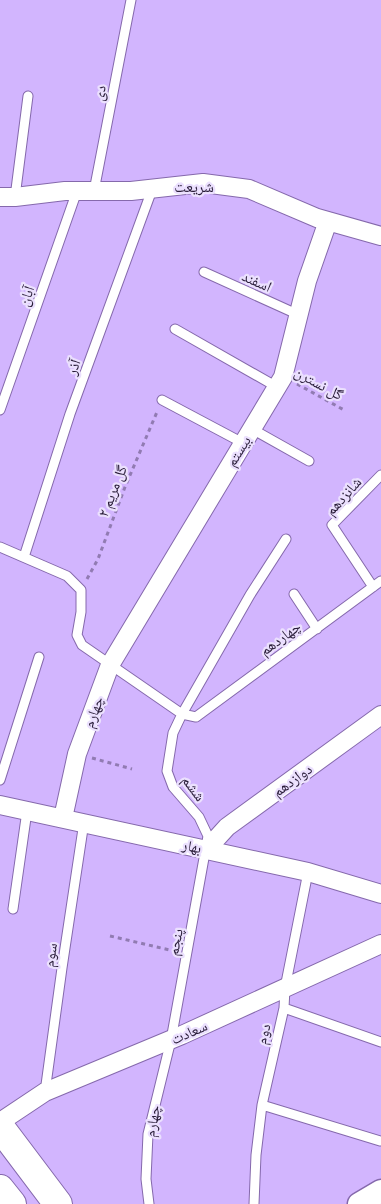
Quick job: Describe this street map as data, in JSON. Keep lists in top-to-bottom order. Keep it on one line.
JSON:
{"streets":{"street":["شریعت","بیستم","چهارم","دوازدهم","بهار","سعادت"],"lane":["دی","اسفند","آبان","آذر","شانزدهم","چهاردهم","ششم","پنجم","سوم","دوم"],"path":["گل نسترن","گل مریم ۲"]},"crossings":[["دی","شریعت"],["دی","آبان"],["شریعت","آبان"],["شریعت","آذر"],["شریعت","بیستم"],["اسفند","بیستم"],["گل نسترن","بیستم"],["بیستم","چهارم"],["شانزدهم","چهاردهم"],["چهاردهم","ششم"],["چهارم","بهار"],["چهارم","پنجم"],["چهارم","سعادت"],["دوازدهم","ششم"],["دوازدهم","بهار"],["دوازدهم","پنجم"],["ششم","بهار"],["ششم","پنجم"],["بهار","پنجم"],["بهار","سوم"],["بهار","دوم"],["پنجم","سعادت"],["سوم","سعادت"],["سعادت","دوم"]]}
